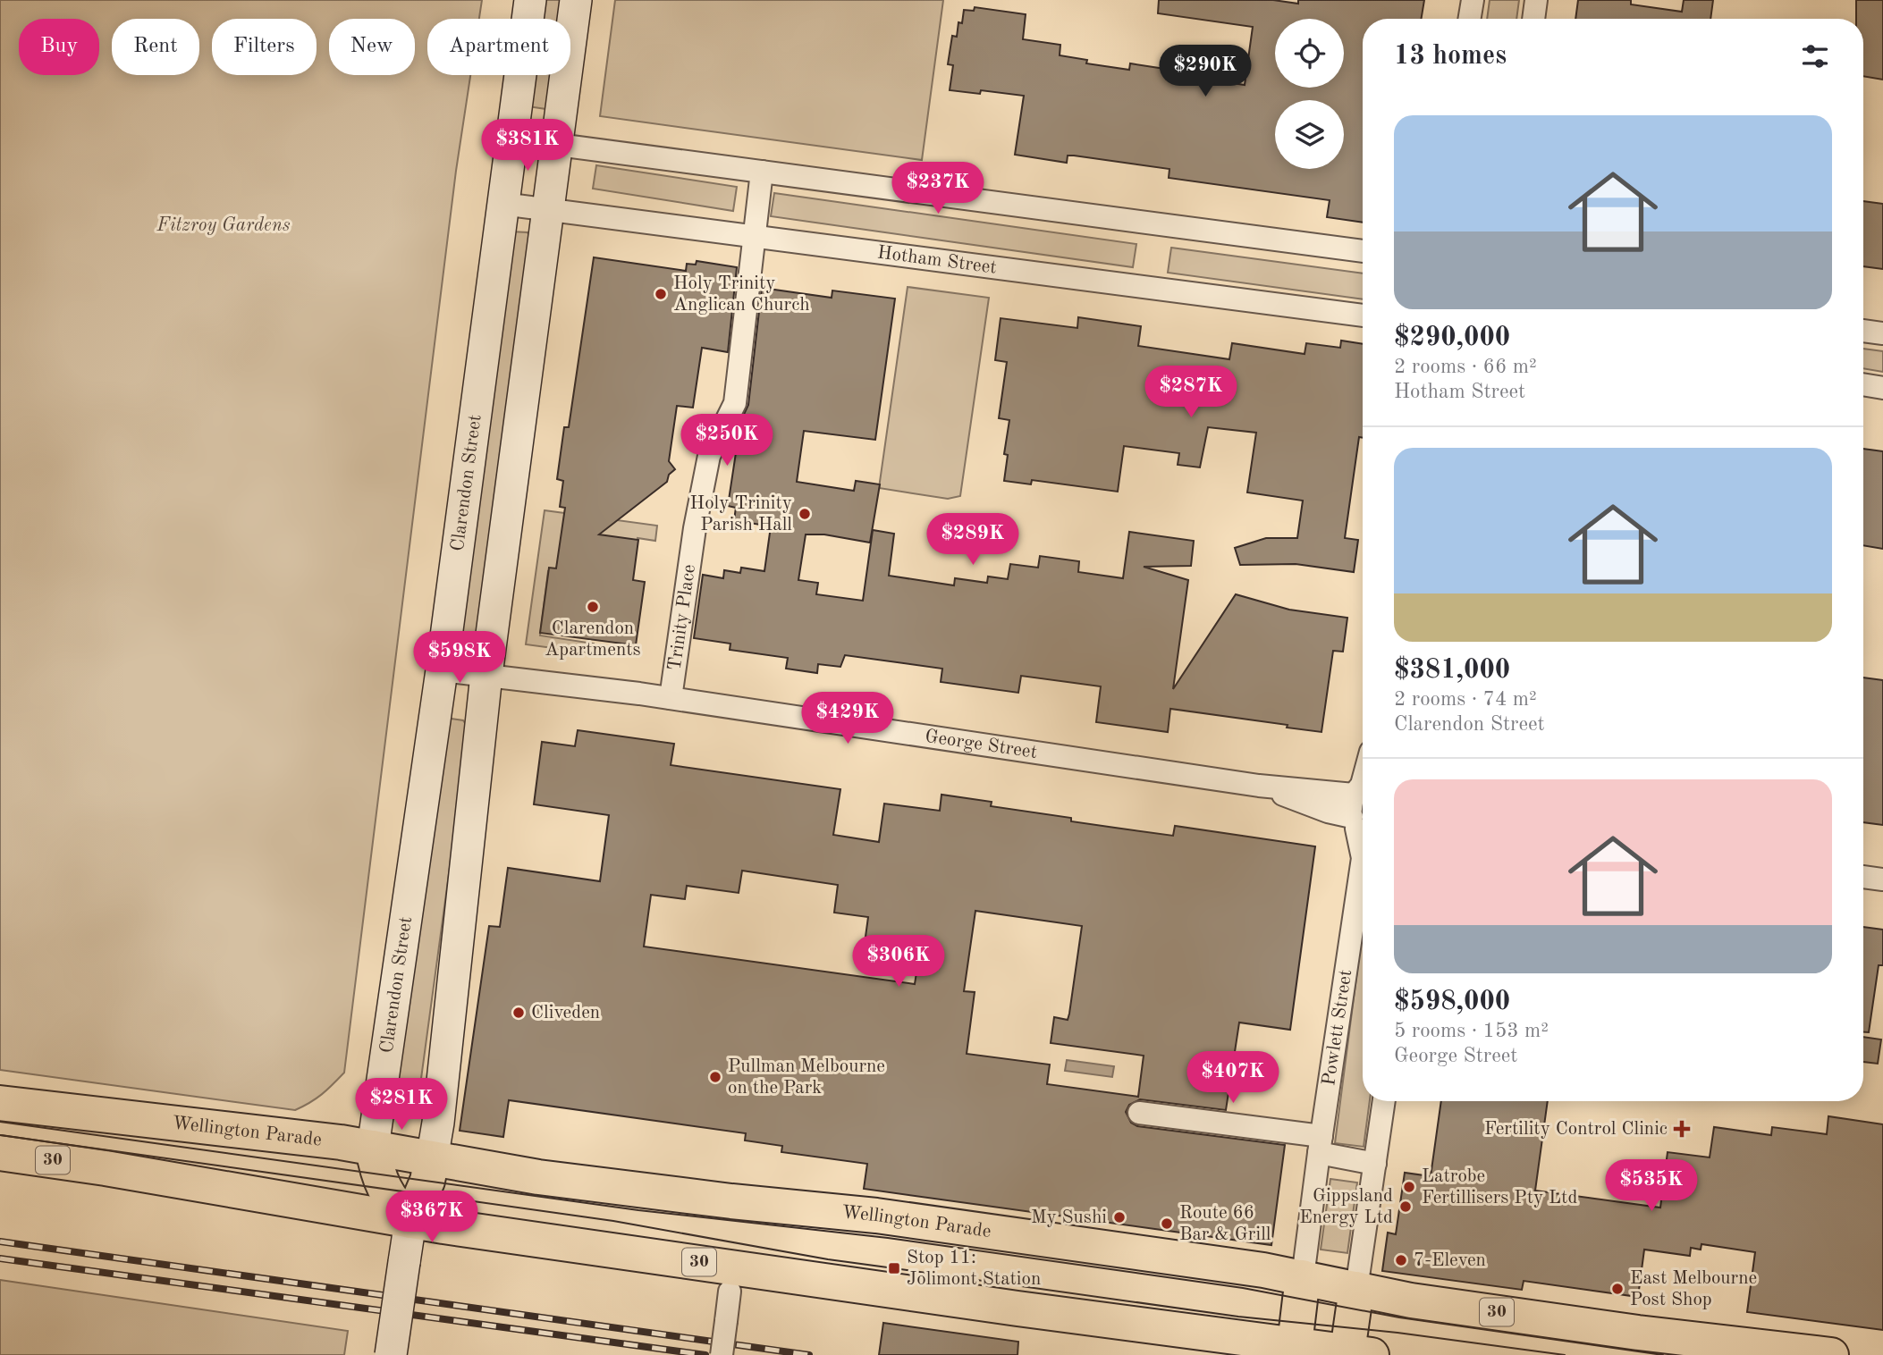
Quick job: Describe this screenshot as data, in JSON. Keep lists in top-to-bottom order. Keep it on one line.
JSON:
{"streets":{"main road":["Clarendon Street","Powlett Street","Wellington Parade","30"],"street":["Hotham Street","Trinity Place","George Street"]},"crossings":[["Hotham Street","Clarendon Street"],["Hotham Street","Trinity Place"],["Clarendon Street","George Street"],["Clarendon Street","Wellington Parade"],["Clarendon Street","30"],["Trinity Place","George Street"],["George Street","Powlett Street"],["Powlett Street","Wellington Parade"],["Powlett Street","30"]],"parks":["Fitzroy Gardens"],"places":{"other":["Holy Trinity Anglican Church","Holy Trinity Parish Hall","Clarendon Apartments","Cliveden","Pullman Melbourne on the Park","Latrobe Fertillisers Pty Ltd","Gippsland Energy Ltd","My Sushi","Route 66 Bar & Grill","7-Eleven","East Melbourne Post Shop"],"health":["Fertility Control Clinic"],"transit":["Stop 11: Jolimont Station"]},"page":{"chip":["Buy","Rent","Filters","New","Apartment"],"heading":"13 homes","price":["$290K","$381K","$237K","$287K","$250K","$289K","$598K","$429K","$306K","$407K","$281K","$535K","$367K"],"list":[{"name":"$290,000","note":"2 rooms · 66 m² · Hotham Street"},{"name":"$381,000","note":"2 rooms · 74 m² · Clarendon Street"},{"name":"$598,000","note":"5 rooms · 153 m² · George Street"}]}}
